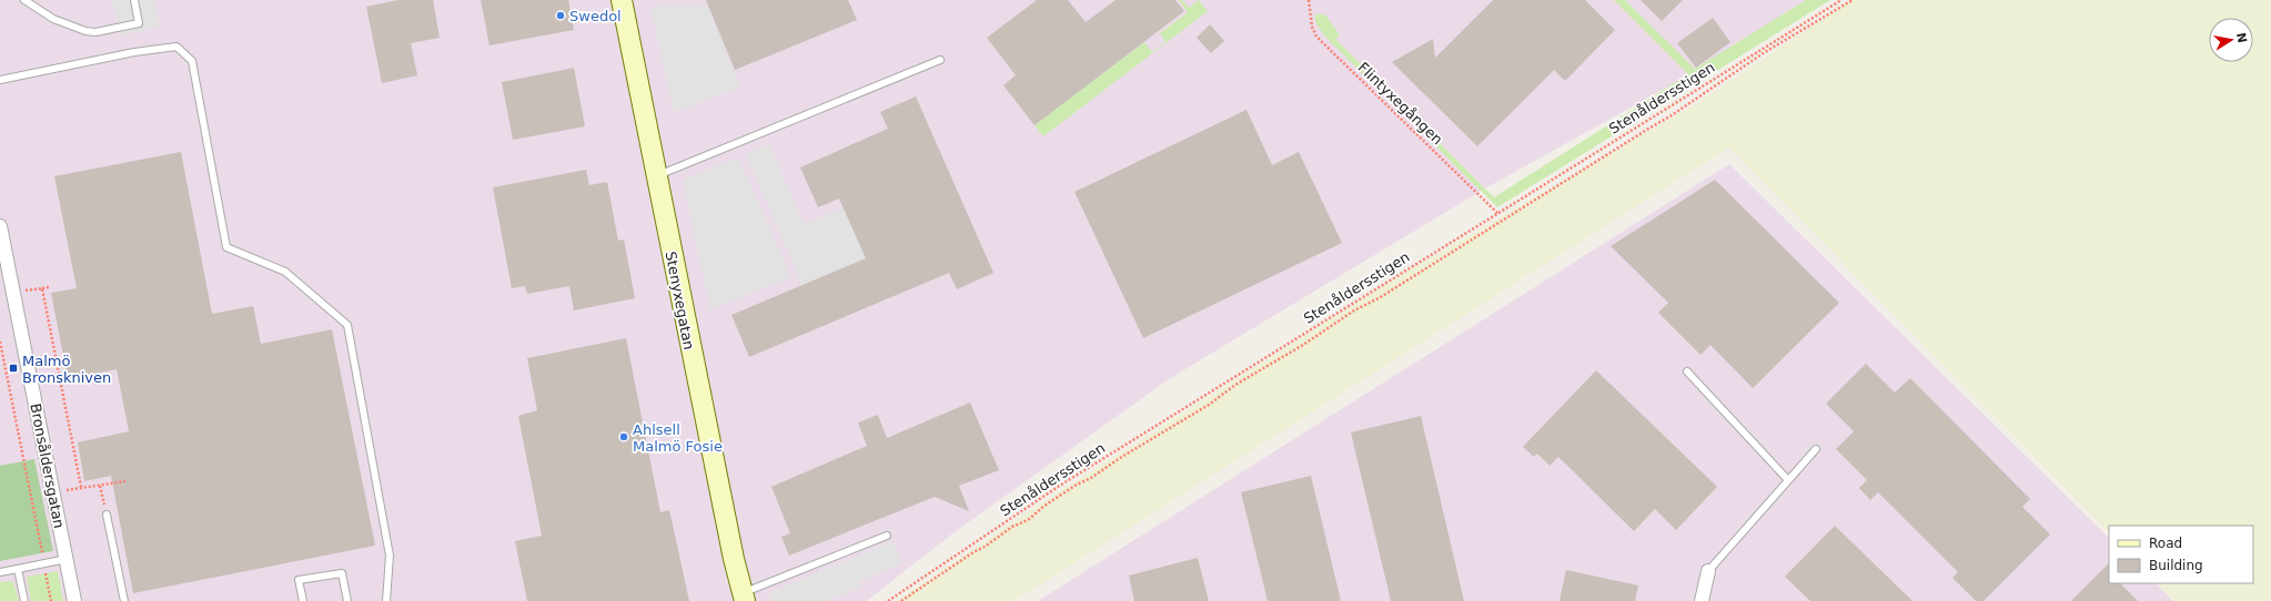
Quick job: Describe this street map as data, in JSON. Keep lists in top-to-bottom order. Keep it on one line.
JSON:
{"streets":{"street":["Stenyxegatan","Bronsåldersgatan"],"path":["Stenåldersstigen","Flintyxegången"]},"crossings":[["Stenåldersstigen","Flintyxegången"]],"places":{"other":["Swedol","Ahlsell Malmö Fosie"],"transit":["Malmö Bronskniven"]},"legend":["Road","Building"],"north":"right"}
